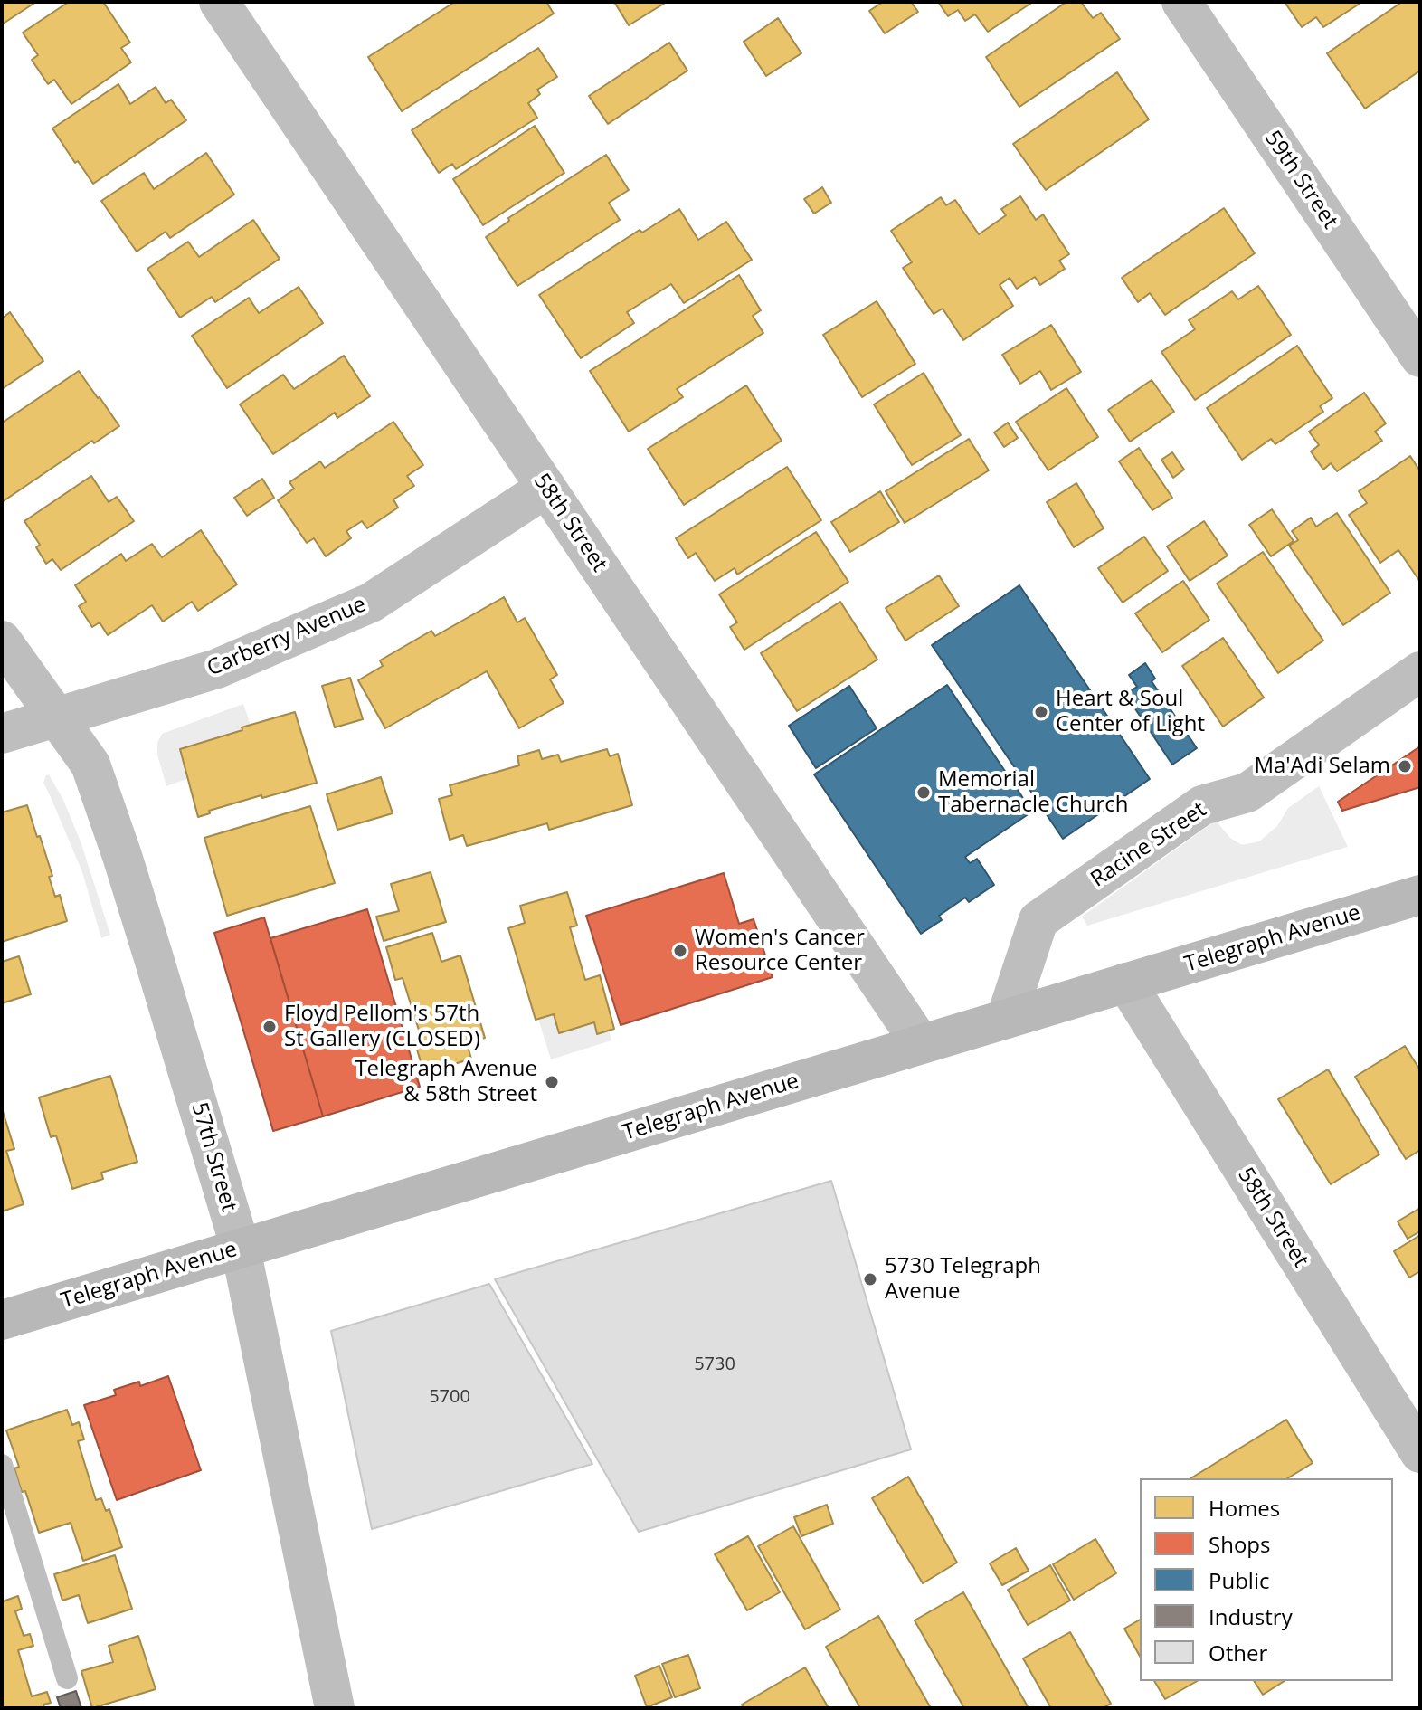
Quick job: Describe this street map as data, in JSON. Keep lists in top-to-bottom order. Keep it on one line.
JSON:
{"streets":{"main road":["Telegraph Avenue"],"street":["59th Street","58th Street","Carberry Avenue","Racine Street","57th Street"]},"crossings":[["58th Street","Carberry Avenue"],["58th Street","Telegraph Avenue"],["Carberry Avenue","57th Street"],["Racine Street","Telegraph Avenue"],["Telegraph Avenue","57th Street"]],"places":["Heart & Soul Center of Light","Ma'Adi Selam","Memorial Tabernacle Church","Women's Cancer Resource Center","Floyd Pellom's 57th St Gallery (CLOSED)","Telegraph Avenue & 58th Street","5730 Telegraph Avenue"],"house_numbers":["5730","5700"],"legend":["Homes","Shops","Public","Industry","Other"]}
